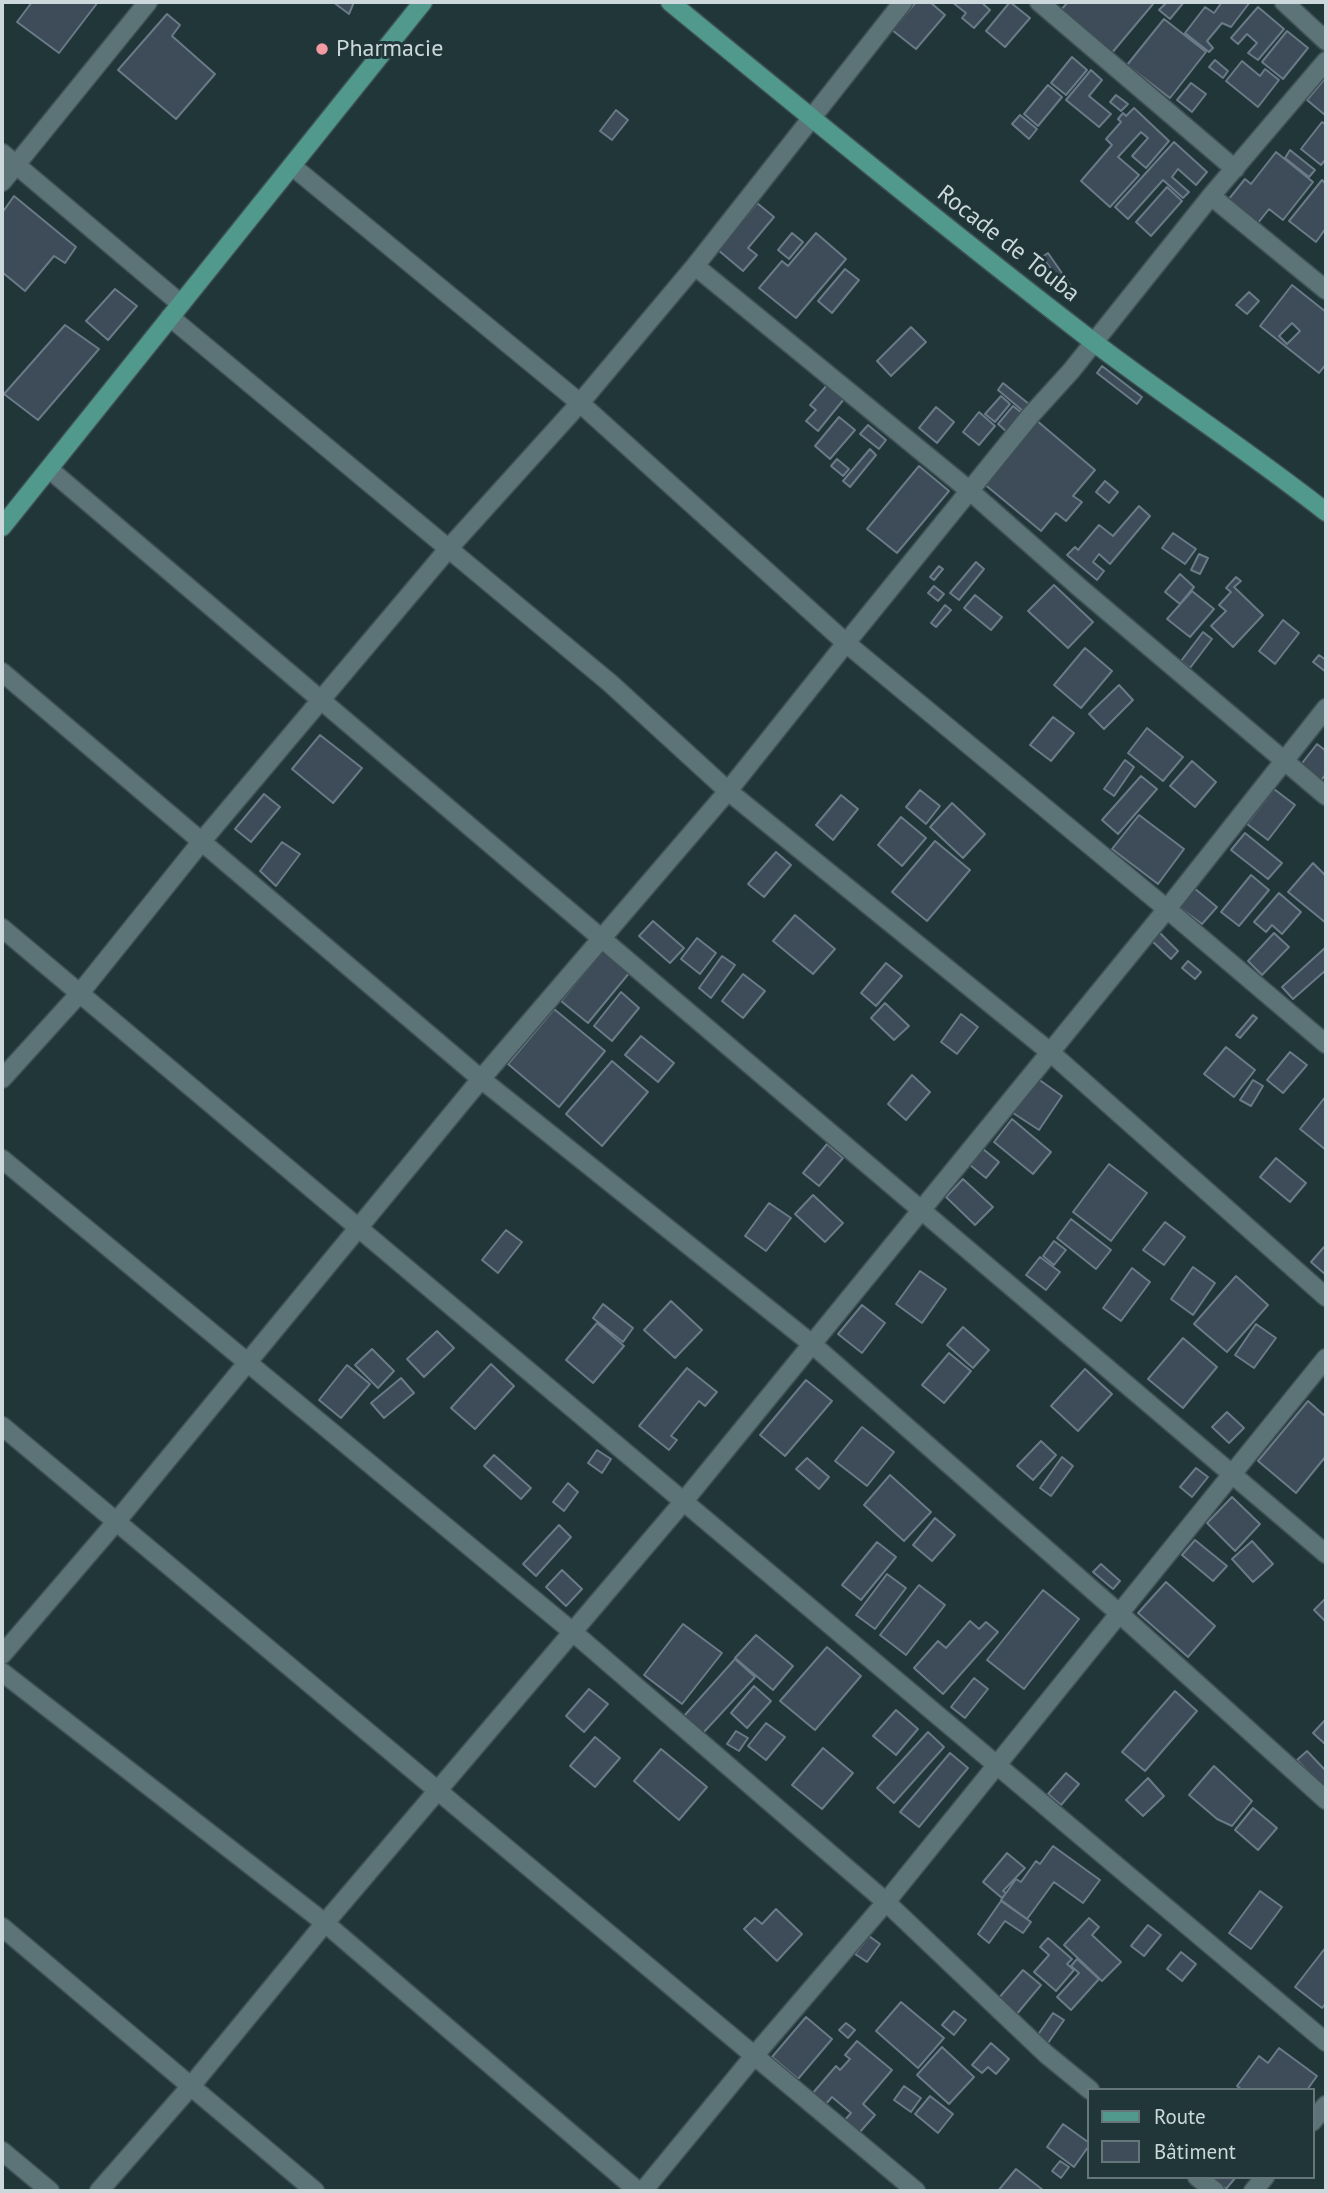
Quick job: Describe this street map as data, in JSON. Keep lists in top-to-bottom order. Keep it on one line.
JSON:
{"streets":{"main road":["Rocade de Touba"]},"places":["Pharmacie"],"legend":["Route","Bâtiment"]}
